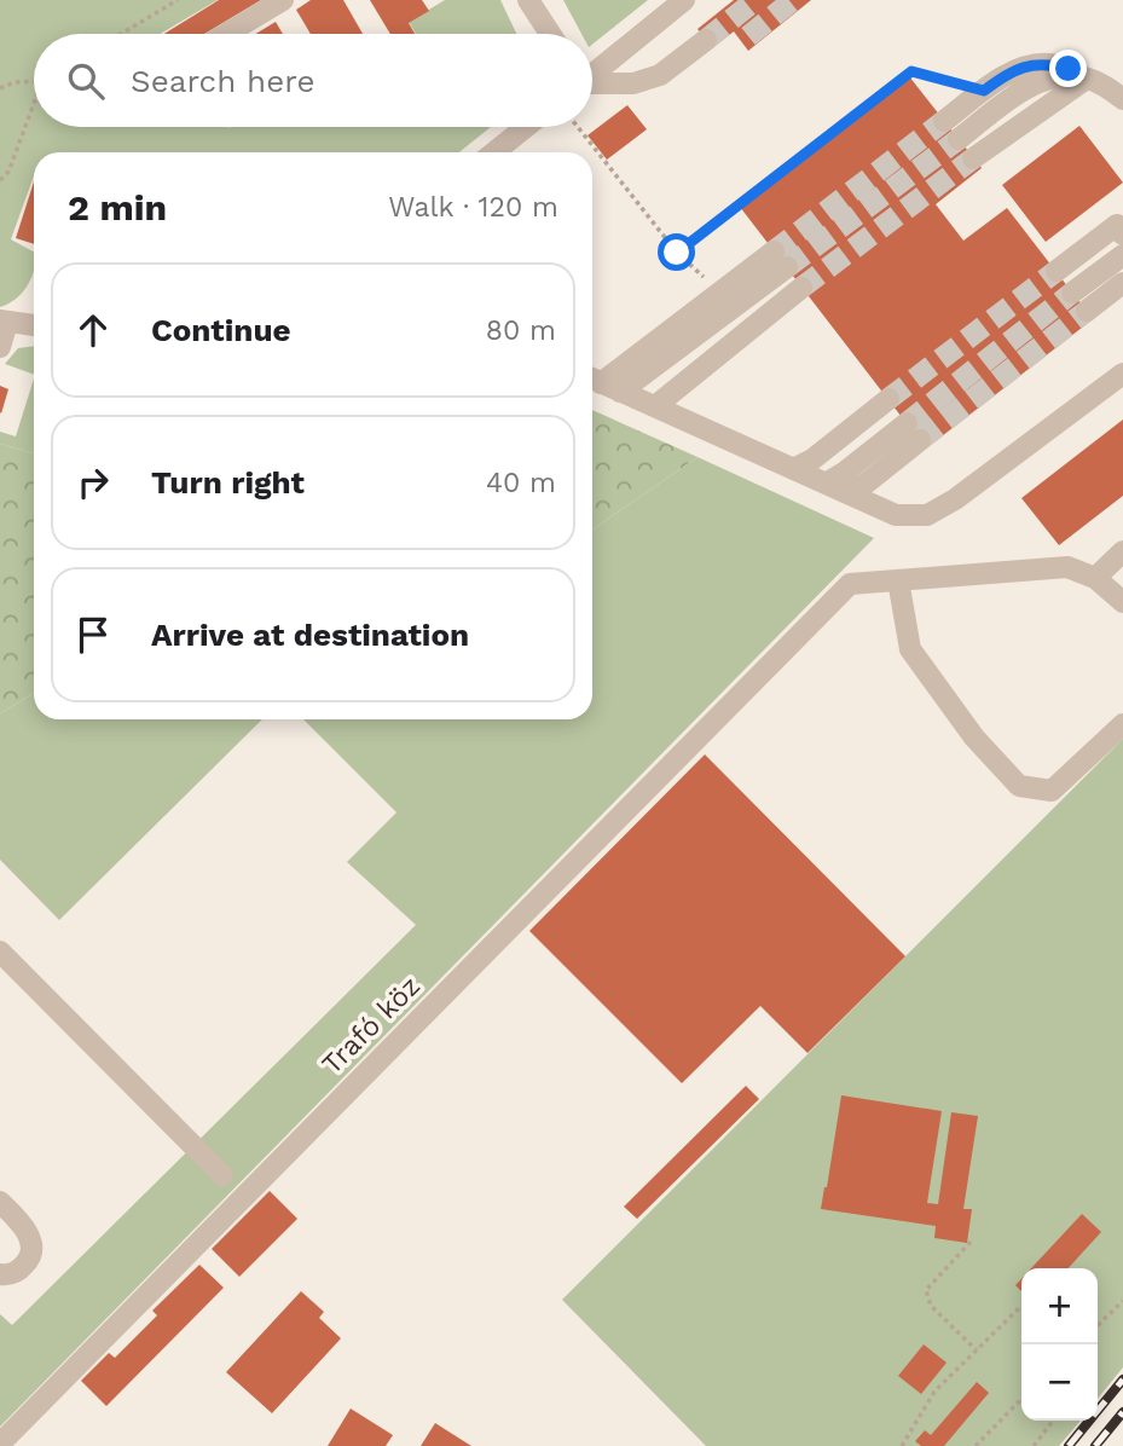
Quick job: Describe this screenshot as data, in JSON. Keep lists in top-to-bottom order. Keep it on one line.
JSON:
{"streets":{"street":["Trafó köz"]},"page":{"search":"Search here","heading":["2 min","Walk · 120 m"],"list":[["Continue","80 m"],["Turn right","40 m"],"Arrive at destination"],"map_buttons":["+","−"]}}
